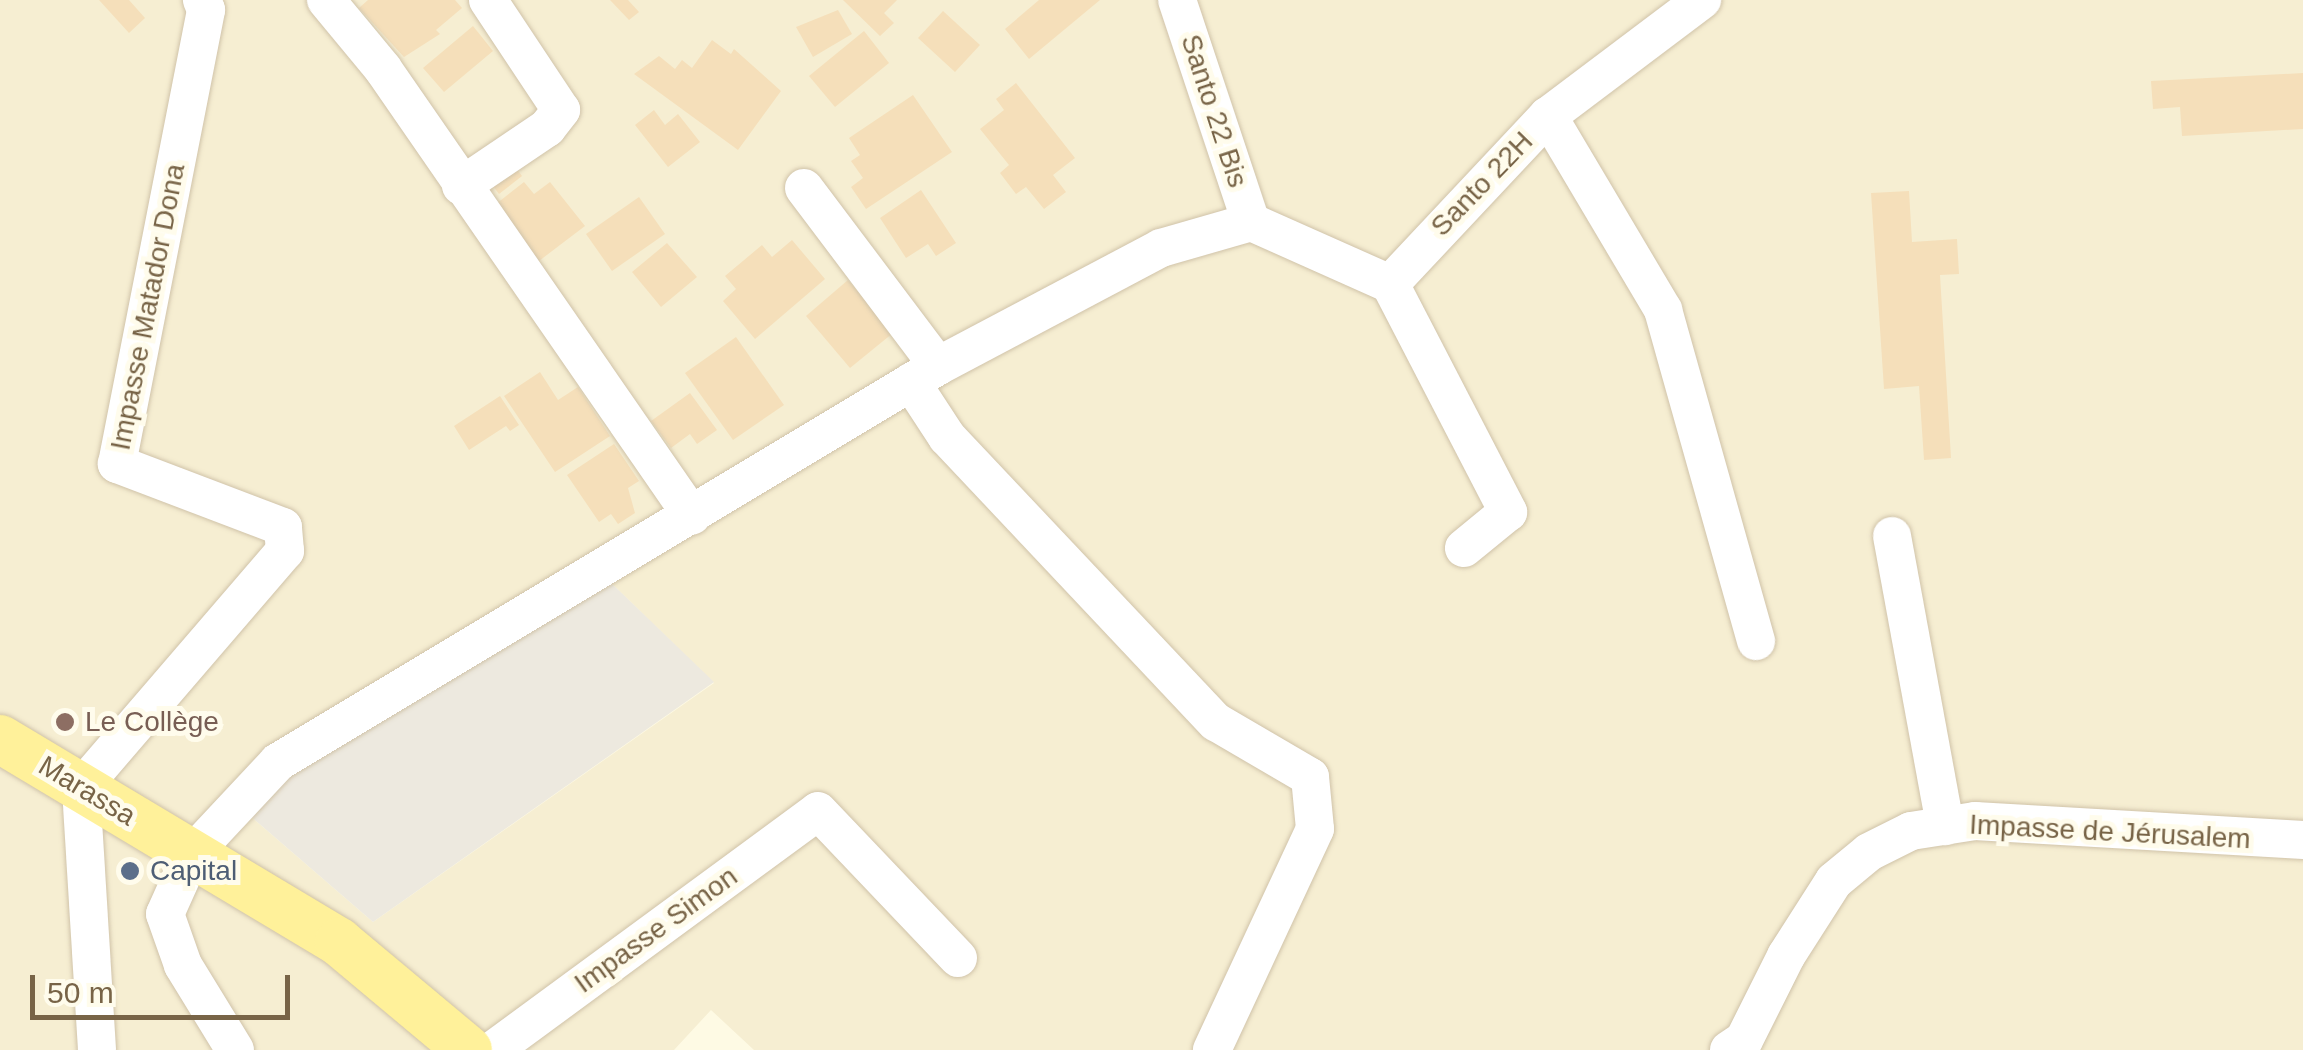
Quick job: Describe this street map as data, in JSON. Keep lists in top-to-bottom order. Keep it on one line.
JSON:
{"streets":{"main road":["Marassa"],"street":["Santo 22 Bis","Santo 22H","Impasse Matador Dona","Impasse de Jérusalem","Impasse Simon"]},"crossings":[["Impasse Matador Dona","Marassa"]],"places":["Le Collège","Capital"],"scale_bar":"50 m"}
